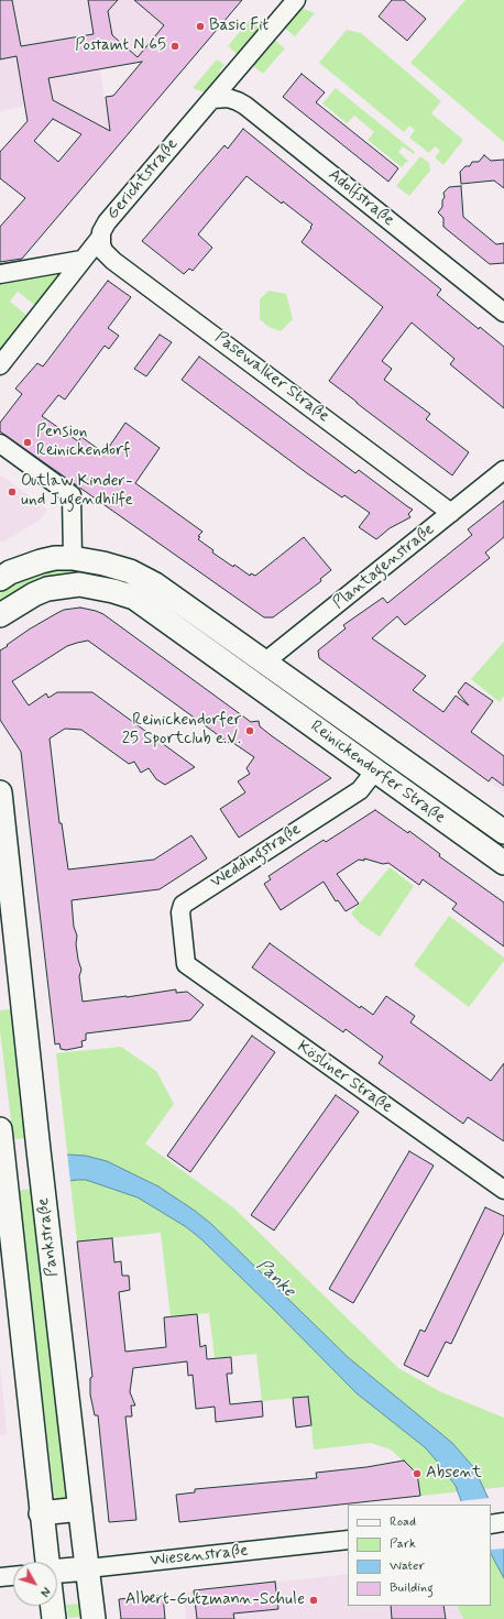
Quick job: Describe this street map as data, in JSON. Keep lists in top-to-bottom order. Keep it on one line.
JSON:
{"streets":{"main road":["Reinickendorfer Straße","Pankstraße","Wiesenstraße"],"street":["Gerichtstraße","Adolfstraße","Pasewalker Straße","Plantagenstraße","Weddingstraße","Kösliner Straße"]},"crossings":[["Gerichtstraße","Adolfstraße"],["Gerichtstraße","Pasewalker Straße"],["Pasewalker Straße","Plantagenstraße"],["Plantagenstraße","Reinickendorfer Straße"],["Reinickendorfer Straße","Weddingstraße"],["Weddingstraße","Kösliner Straße"],["Pankstraße","Wiesenstraße"]],"water":["Panke"],"places":["Basic Fit","Postamt N 65","Pension Reinickendorf","Outlaw Kinder- und Jugendhilfe","Reinickendorfer 25 Sportclub e.V.","Absent","Albert-Gutzmann-Schule"],"legend":["Road","Park","Water","Building"],"north":"bottom right"}
